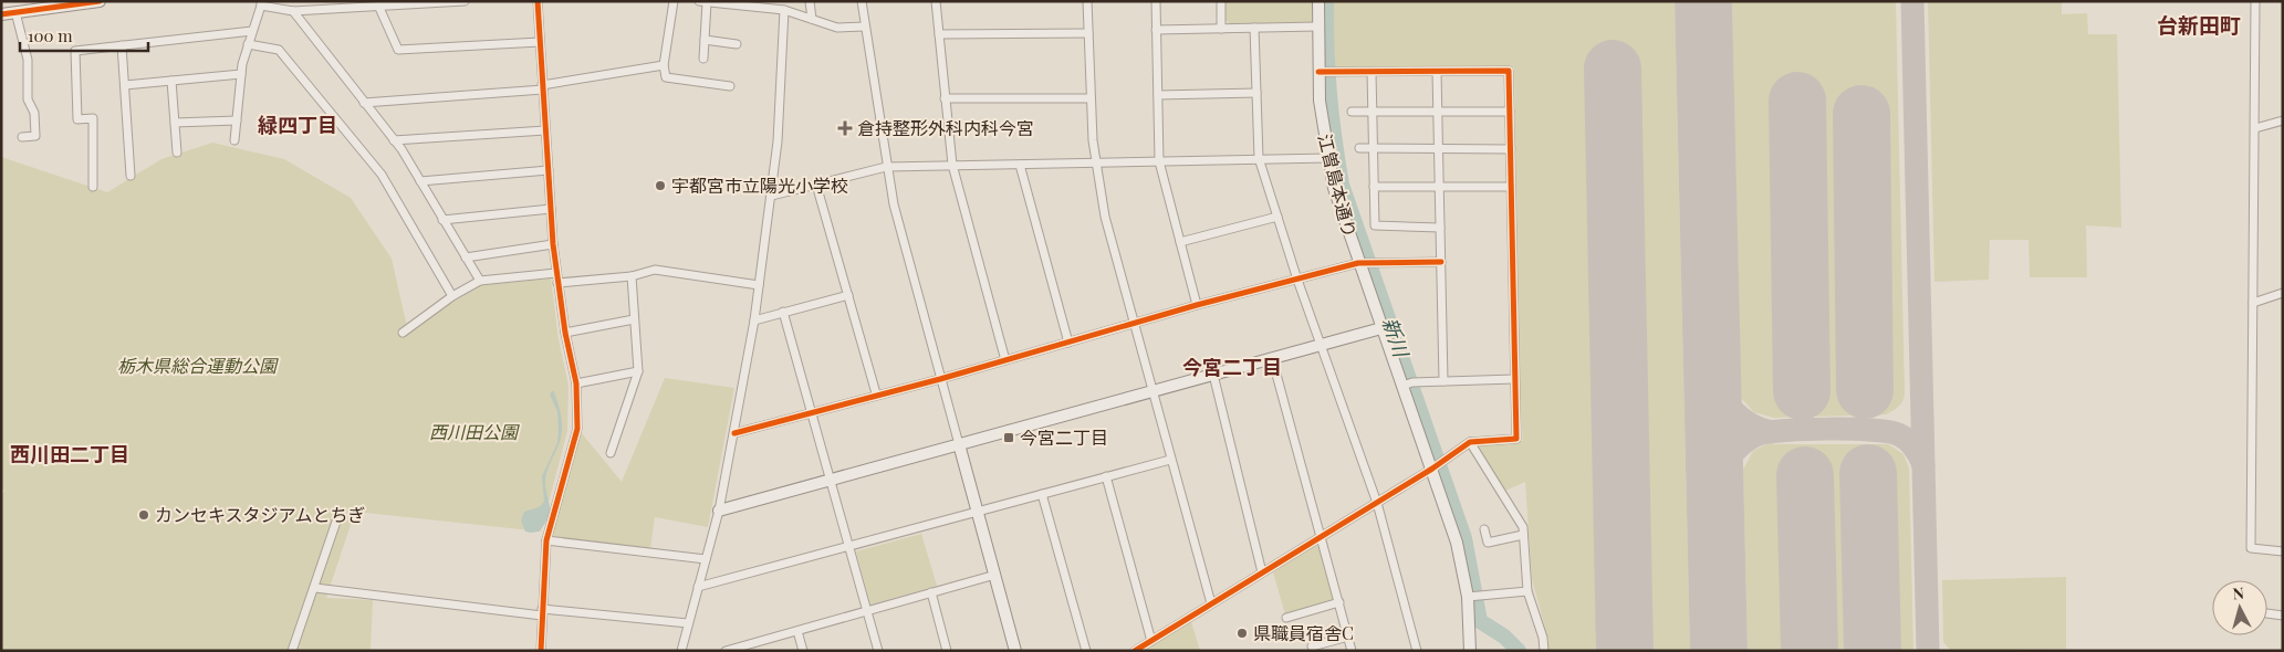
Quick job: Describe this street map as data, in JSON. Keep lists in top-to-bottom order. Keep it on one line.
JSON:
{"streets":{"street":["江曽島本通り"]},"districts":["台新田町","緑四丁目","今宮二丁目","西川田二丁目"],"water":["新川"],"parks":["栃木県総合運動公園","西川田公園"],"places":{"health":["倉持整形外科内科今宮"],"other":["宇都宮市立陽光小学校","カンセキスタジアムとちぎ","県職員宿舎C"],"transit":["今宮二丁目"]},"scale_bar":"100 m","north":"top"}
